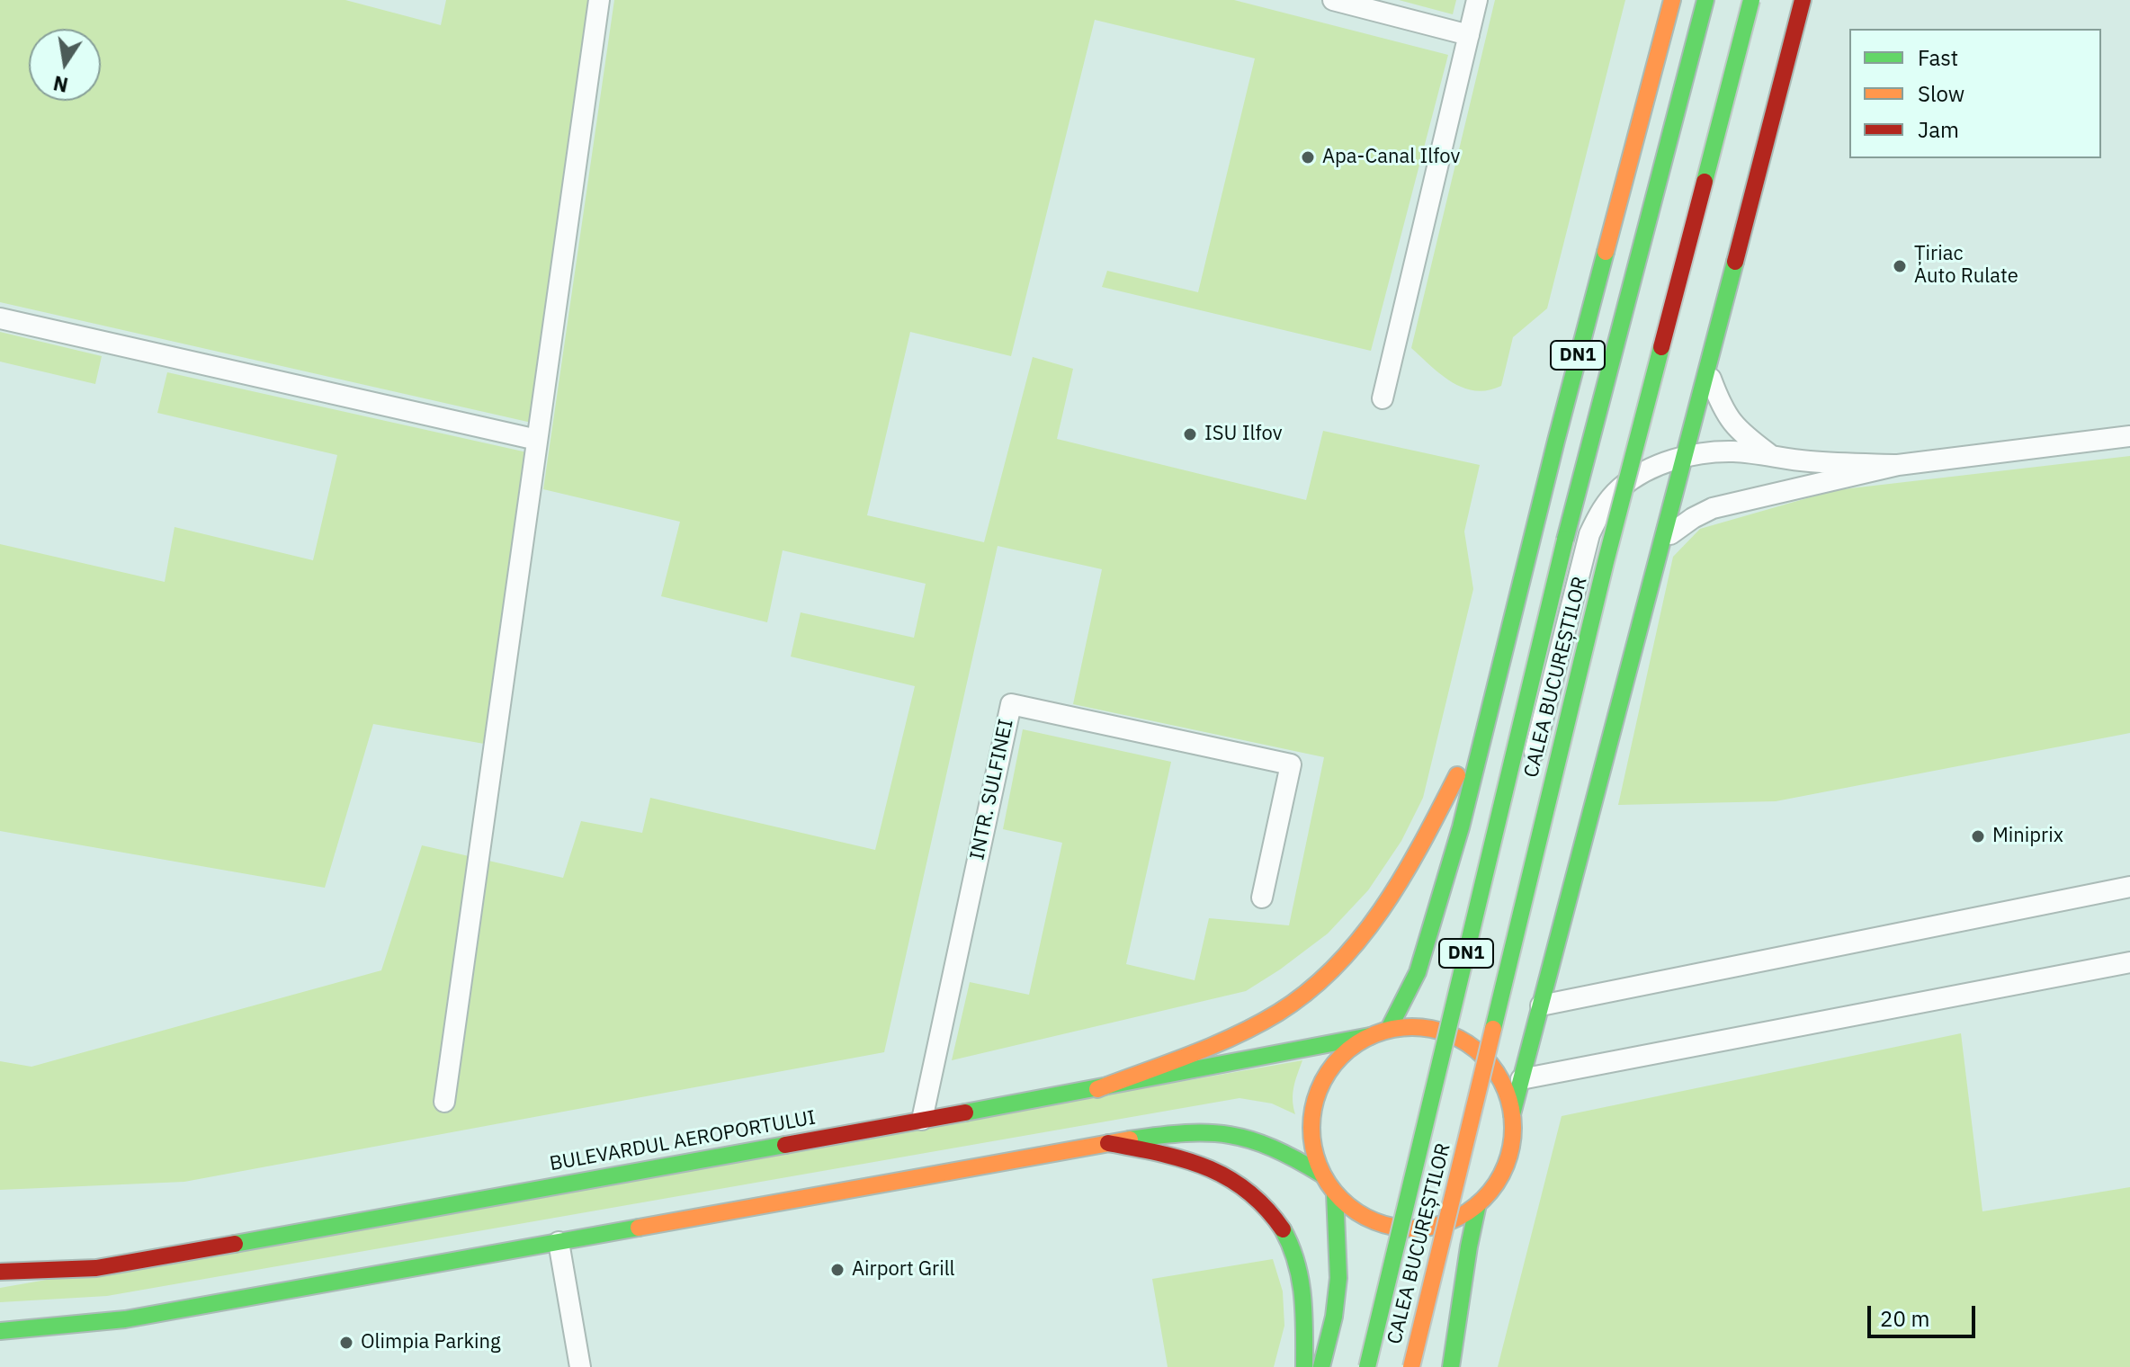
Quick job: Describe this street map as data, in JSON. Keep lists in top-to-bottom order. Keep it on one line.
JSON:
{"streets":{"main road":["DN1","CALEA BUCUREȘTILOR","BULEVARDUL AEROPORTULUI"],"lane":["INTR. SULFINEI"]},"crossings":[["DN1","BULEVARDUL AEROPORTULUI"],["INTR. SULFINEI","BULEVARDUL AEROPORTULUI"]],"places":["Apa-Canal Ilfov","Țiriac Auto Rulate","ISU Ilfov","Miniprix","Airport Grill","Olimpia Parking"],"legend":["Fast","Slow","Jam"],"scale_bar":"20 m","north":"bottom"}
